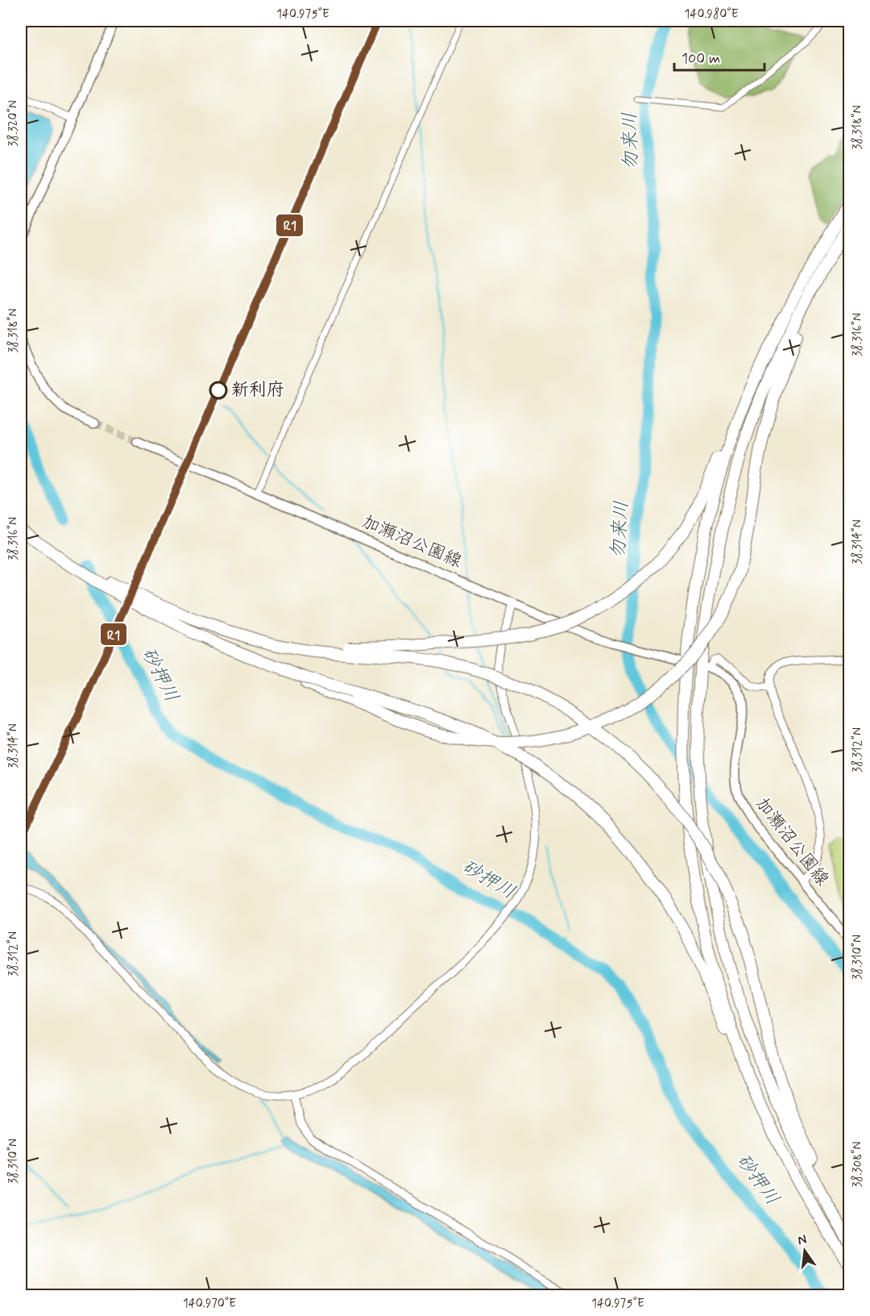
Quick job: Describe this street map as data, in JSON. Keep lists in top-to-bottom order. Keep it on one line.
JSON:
{"streets":{"main road":["加瀬沼公園線"]},"water":["勿来川","砂押川"],"places":["新利府"],"lines":["transit line R1"],"scale_bar":"100 m","north":"top","coordinates":["140.975°E","140.980°E","38.320°N","38.318°N","38.316°N","38.314°N","38.312°N","38.310°N","38.308°N","140.970°E"]}
